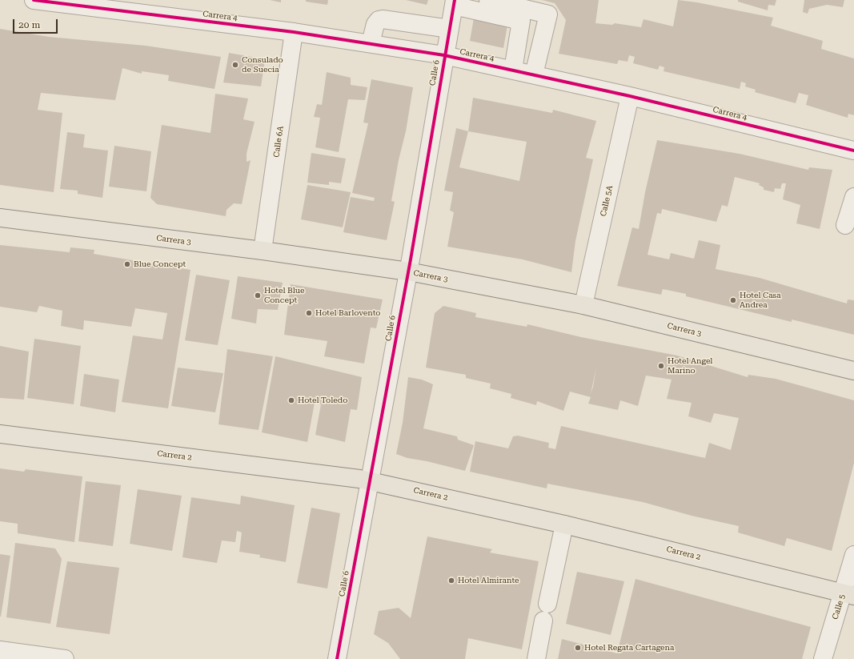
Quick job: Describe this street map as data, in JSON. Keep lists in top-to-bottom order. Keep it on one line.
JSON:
{"streets":{"main road":["Carrera 3","Carrera 2"],"street":["Carrera 4","Calle 6","Calle 6A","Calle 5A","Calle 5"]},"crossings":[["Carrera 4","Calle 6"],["Carrera 4","Calle 6A"],["Carrera 4","Calle 5A"],["Calle 6","Carrera 3"],["Calle 6","Carrera 2"],["Calle 6A","Carrera 3"],["Calle 5A","Carrera 3"],["Carrera 2","Calle 5"]],"places":["Consulado de Suecia","Blue Concept","Hotel Blue Concept","Hotel Casa Andrea","Hotel Barlovento","Hotel Angel Marino","Hotel Toledo","Hotel Almirante","Hotel Regata Cartagena"],"scale_bar":"20 m"}
